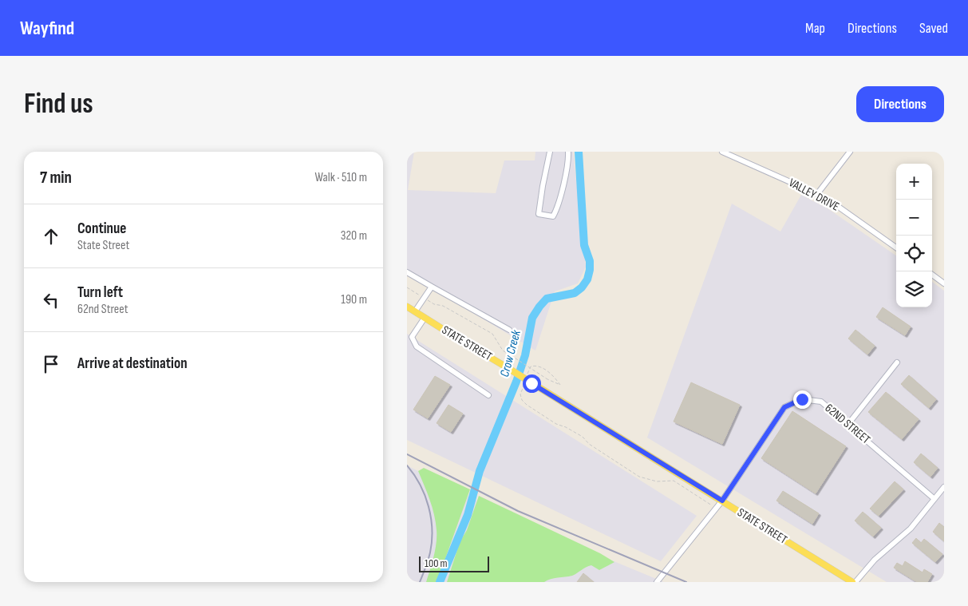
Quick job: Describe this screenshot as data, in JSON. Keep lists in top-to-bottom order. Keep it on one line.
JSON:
{"streets":{"main road":["STATE STREET"],"street":["VALLEY DRIVE","62ND STREET"]},"crossings":[["STATE STREET","62ND STREET"]],"water":["Crow Creek"],"scale_bar":"100 m","page":{"header":"Wayfind","nav":["Map","Directions","Saved"],"buttons":"Directions","title":"Find us","heading":["7 min","Walk · 510 m"],"map_buttons":["+","−"],"list":[["Continue","State Street","320 m"],["Turn left","62nd Street","190 m"],"Arrive at destination"],"scale":"100 m"}}
